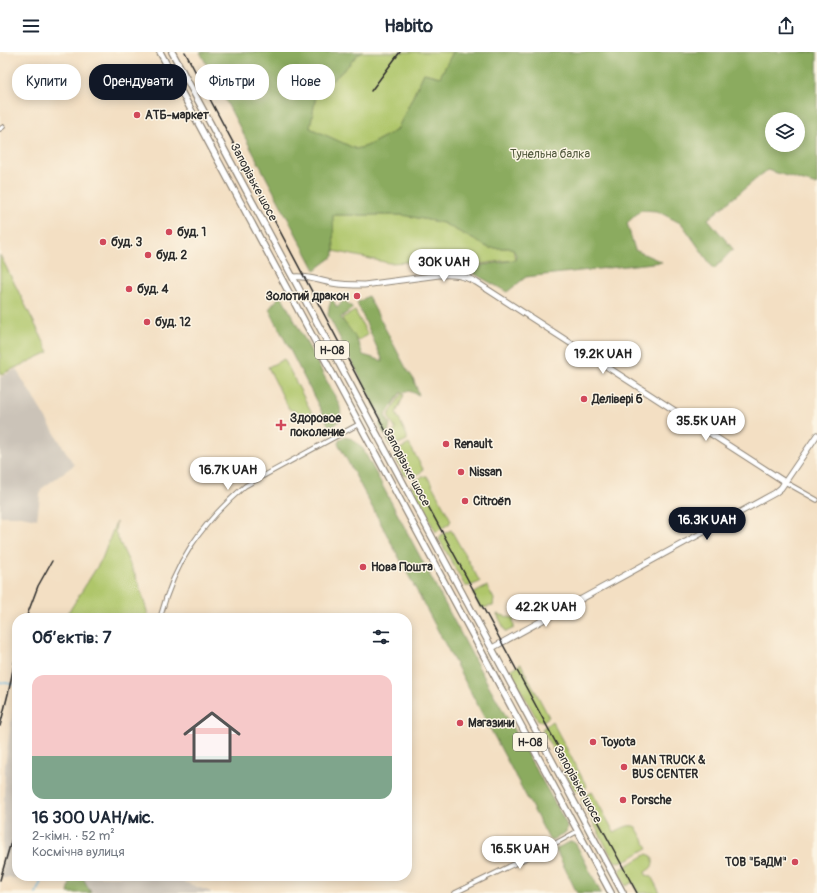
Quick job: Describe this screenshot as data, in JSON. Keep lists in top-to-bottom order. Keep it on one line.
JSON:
{"streets":{"main road":["Запорізьке шосе","Н-08"]},"parks":["Тунельна балка"],"places":{"other":["АТБ-маркет","буд. 1","буд. 3","буд. 2","буд. 4","Золотий дракон","буд. 12","Делівері 6","Renault","Nissan","Citroën","Нова Пошта","Магазини","Toyota","MAN TRUCK & BUS CENTER","Porsche","ТОВ \"БаДМ\""],"health":["Здоровое поколение"]},"page":{"header":"Habito","chip":["Купити","Орендувати","Фільтри","Нове"],"price":["30K UAH","19.2K UAH","35.5K UAH","16.7K UAH","16.3K UAH","42.2K UAH","16.5K UAH"],"heading":"Об’єктів: 7","list":[{"name":"16 300 UAH/міс.","note":"2-кімн. · 52 m² · Космічна вулиця"}]}}
